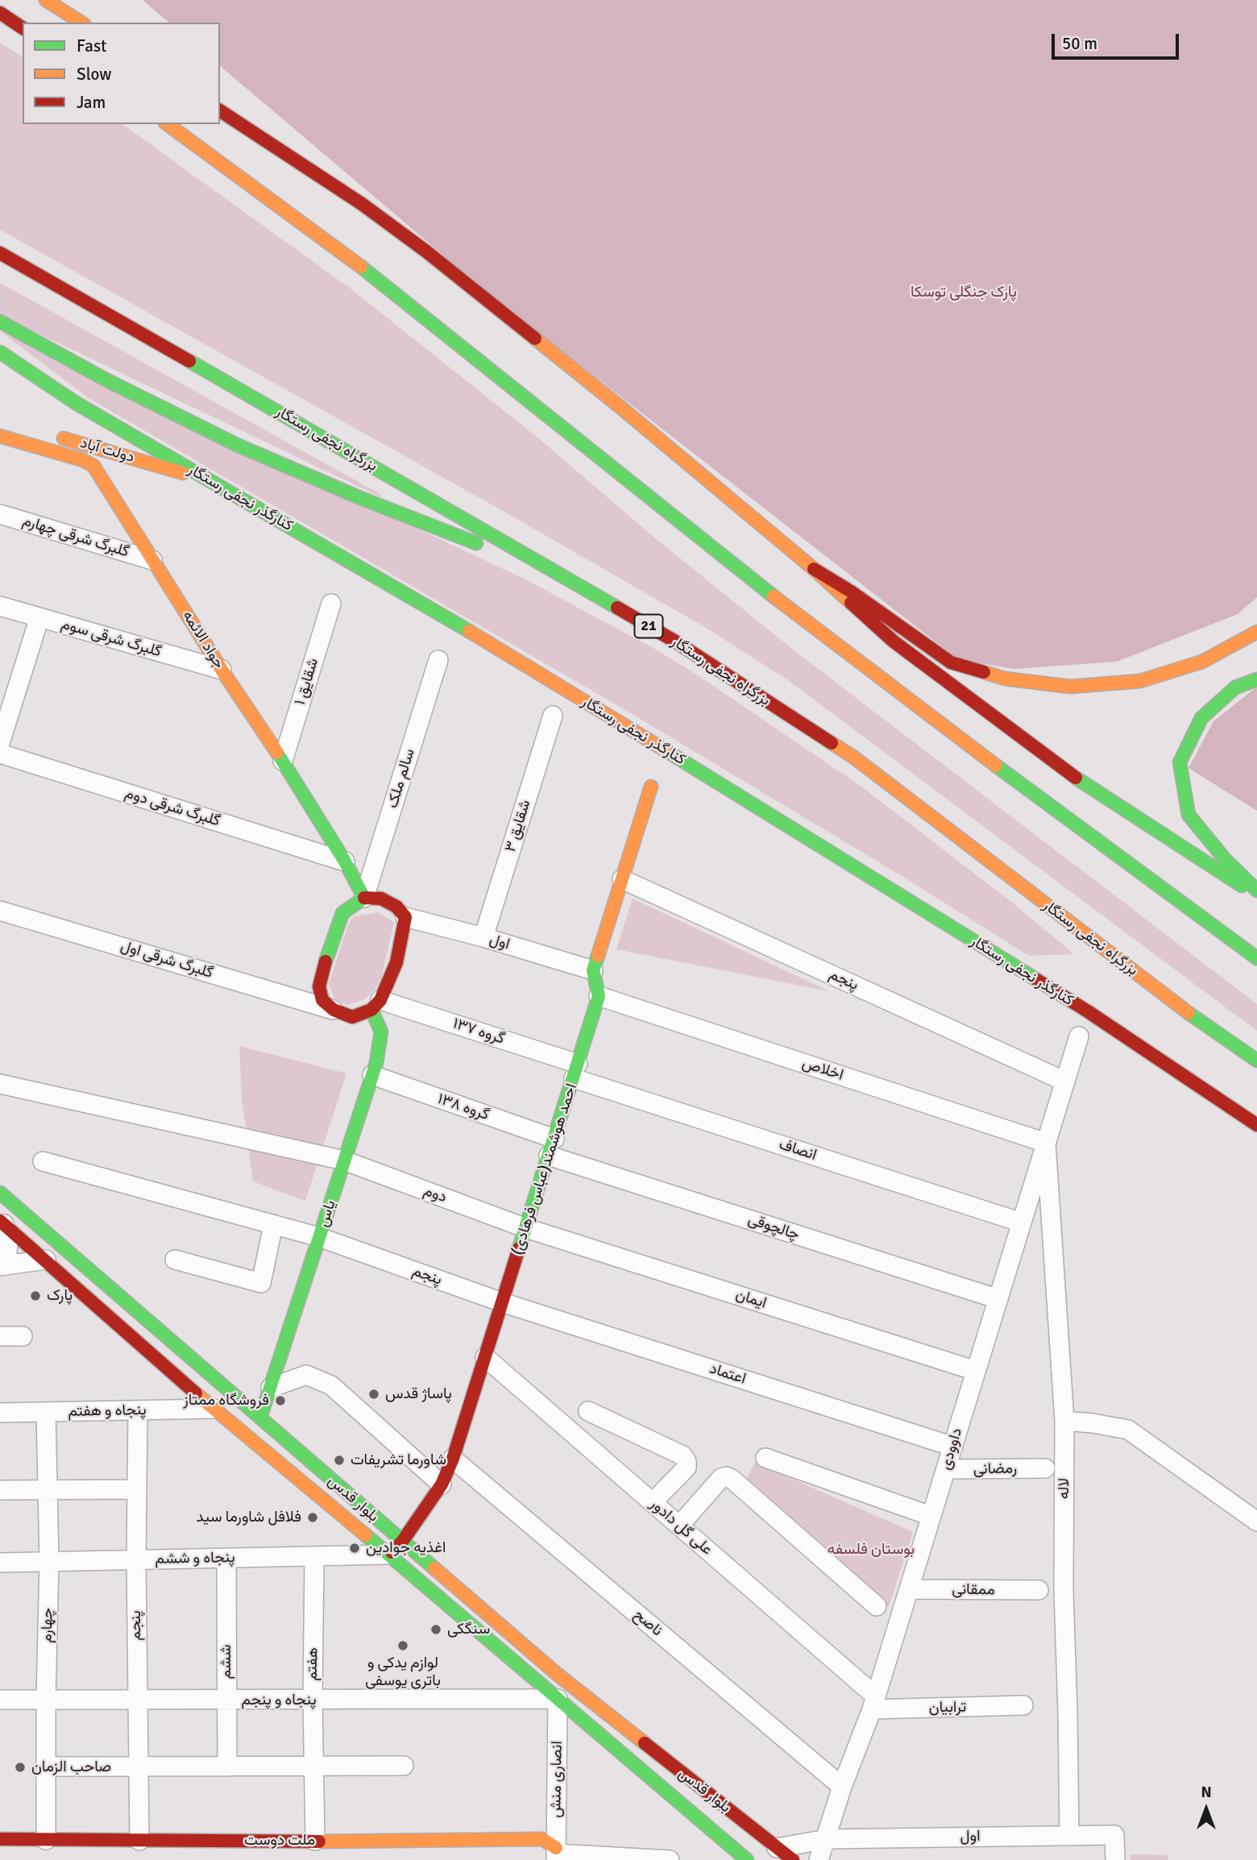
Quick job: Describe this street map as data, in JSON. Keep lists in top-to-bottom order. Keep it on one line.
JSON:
{"streets":{"main road":["بزرگراه نجفی رستگار","دولت آباد","کنارگذر نجفی رستگار","21","جواد الائمه","احمد هوشمند(عباس فرهادی)","یاس","بلوار قدس","ملت دوست"],"street":["گلبرگ شرقی چهارم","گلبرگ شرقی سوم","شقایق ۱","سالم ملک","گلبرگ شرقی دوم","شقایق ۳","اول","گلبرگ شرقی اول","پنجم","گروه ۱۳۷","اخلاص","گروه ۱۳۸","انصاف","دوم","چالچوقی","ایمان","اعتماد","پنجاه و هفتم","داوودی","رمضانی","لاله","علی گل دادور","پنجاه و ششم","ممقانی","ناصح","چهارم","ششم","هفتم","پنجاه و پنجم","ترابیان","انصاری منش"]},"crossings":[["دولت آباد","کنارگذر نجفی رستگار"],["گلبرگ شرقی چهارم","جواد الائمه"],["گلبرگ شرقی سوم","جواد الائمه"],["جواد الائمه","شقایق ۱"],["جواد الائمه","سالم ملک"],["جواد الائمه","گلبرگ شرقی دوم"],["شقایق ۳","اول"],["اول","احمد هوشمند(عباس فرهادی)"],["اول","داوودی"],["اول","لاله"],["اول","بلوار قدس"],["پنجم","احمد هوشمند(عباس فرهادی)"],["پنجم","یاس"],["پنجم","اعتماد"],["پنجم","پنجاه و هفتم"],["پنجم","داوودی"],["پنجم","پنجاه و ششم"],["پنجم","پنجاه و پنجم"],["پنجم","ملت دوست"],["گروه ۱۳۷","انصاف"],["گروه ۱۳۷","احمد هوشمند(عباس فرهادی)"],["گروه ۱۳۷","یاس"],["اخلاص","احمد هوشمند(عباس فرهادی)"],["اخلاص","داوودی"],["اخلاص","لاله"],["گروه ۱۳۸","احمد هوشمند(عباس فرهادی)"],["گروه ۱۳۸","یاس"],["گروه ۱۳۸","چالچوقی"],["انصاف","احمد هوشمند(عباس فرهادی)"],["انصاف","داوودی"],["احمد هوشمند(عباس فرهادی)","دوم"],["احمد هوشمند(عباس فرهادی)","چالچوقی"],["احمد هوشمند(عباس فرهادی)","ایمان"],["احمد هوشمند(عباس فرهادی)","اعتماد"],["احمد هوشمند(عباس فرهادی)","بلوار قدس"],["احمد هوشمند(عباس فرهادی)","علی گل دادور"],["احمد هوشمند(عباس فرهادی)","پنجاه و ششم"],["احمد هوشمند(عباس فرهادی)","ناصح"],["دوم","یاس"],["دوم","ایمان"],["یاس","بلوار قدس"],["چالچوقی","داوودی"],["ایمان","داوودی"],["اعتماد","داوودی"],["پنجاه و هفتم","بلوار قدس"],["پنجاه و هفتم","چهارم"],["داوودی","رمضانی"],["داوودی","لاله"],["داوودی","علی گل دادور"],["داوودی","ممقانی"],["داوودی","ناصح"],["داوودی","ترابیان"],["بلوار قدس","پنجاه و ششم"],["بلوار قدس","پنجاه و پنجم"],["بلوار قدس","انصاری منش"],["علی گل دادور","ترابیان"],["پنجاه و ششم","چهارم"],["پنجاه و ششم","ششم"],["پنجاه و ششم","هفتم"],["چهارم","پنجاه و پنجم"],["چهارم","ملت دوست"],["ششم","پنجاه و پنجم"],["هفتم","پنجاه و پنجم"],["هفتم","ملت دوست"],["پنجاه و پنجم","انصاری منش"],["انصاری منش","ملت دوست"]],"parks":["پارک جنگلی توسکا","بوستان فلسفه"],"places":["پارک","پاساژ قدس","فروشگاه ممتاز","شاورما تشریفات","فلافل شاورما سید","اغذیه جوادین","سنگکی","لوازم یدکی و باتری یوسفی","صاحب الزمان"],"legend":["Fast","Slow","Jam"],"scale_bar":"50 m","north":"top"}
